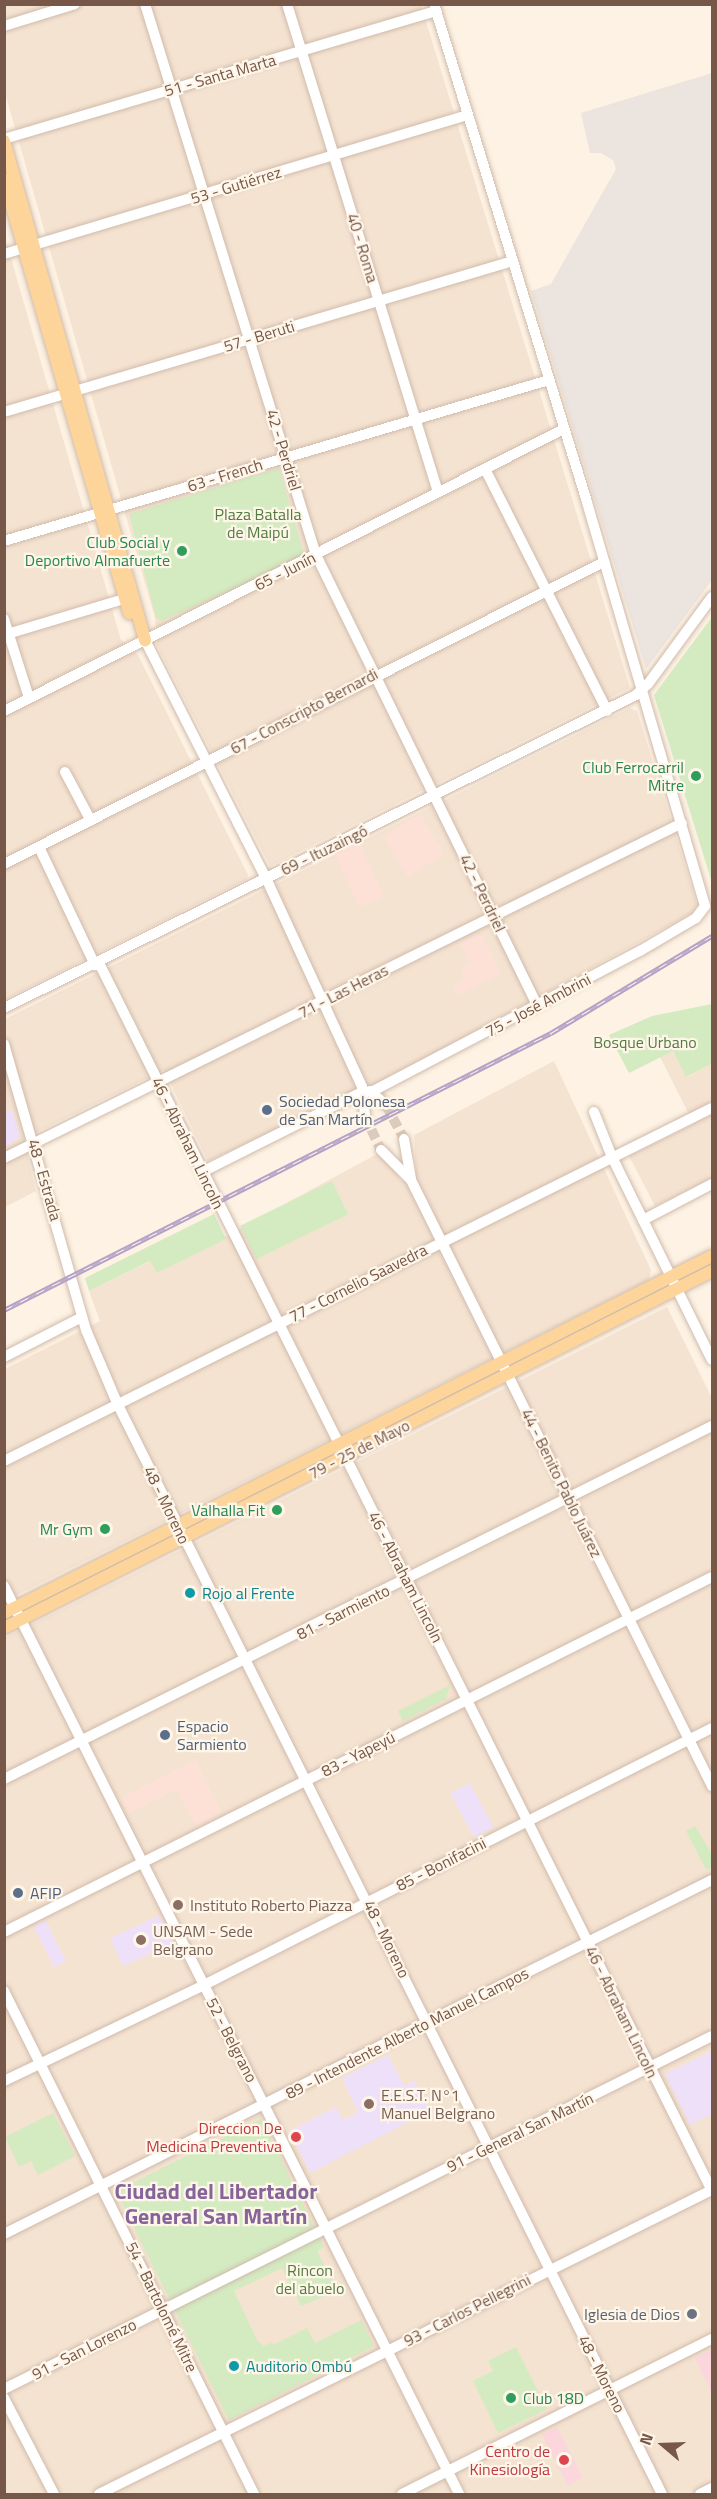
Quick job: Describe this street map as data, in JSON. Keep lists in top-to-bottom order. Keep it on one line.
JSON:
{"streets":{"main road":["79 - 25 de Mayo"],"street":["51 - Santa Marta","53 - Gutiérrez","40 - Roma","57 - Beruti","42 - Perdriel","63 - French","65 - Junín","67 - Conscripto Bernardi","69 - Ituzaingó","71 - Las Heras","75 - José Ambrini","46 - Abraham Lincoln","48 - Estrada","77 - Cornelio Saavedra","44 - Benito Pablo Juárez","48 - Moreno","81 - Sarmiento","83 - Yapeyú","85 - Bonifacini","89 - Intendente Alberto Manuel Campos","52 - Belgrano","91 - General San Martín","54 - Bartolomé Mitre","93 - Carlos Pellegrini","91 - San Lorenzo"]},"crossings":[["51 - Santa Marta","40 - Roma"],["51 - Santa Marta","42 - Perdriel"],["53 - Gutiérrez","40 - Roma"],["53 - Gutiérrez","42 - Perdriel"],["40 - Roma","57 - Beruti"],["40 - Roma","63 - French"],["40 - Roma","65 - Junín"],["57 - Beruti","42 - Perdriel"],["42 - Perdriel","63 - French"],["42 - Perdriel","65 - Junín"],["42 - Perdriel","67 - Conscripto Bernardi"],["42 - Perdriel","69 - Ituzaingó"],["42 - Perdriel","71 - Las Heras"],["42 - Perdriel","75 - José Ambrini"],["67 - Conscripto Bernardi","46 - Abraham Lincoln"],["69 - Ituzaingó","46 - Abraham Lincoln"],["71 - Las Heras","75 - José Ambrini"],["71 - Las Heras","46 - Abraham Lincoln"],["71 - Las Heras","48 - Estrada"],["75 - José Ambrini","46 - Abraham Lincoln"],["46 - Abraham Lincoln","77 - Cornelio Saavedra"],["46 - Abraham Lincoln","79 - 25 de Mayo"],["46 - Abraham Lincoln","81 - Sarmiento"],["46 - Abraham Lincoln","83 - Yapeyú"],["46 - Abraham Lincoln","85 - Bonifacini"],["46 - Abraham Lincoln","89 - Intendente Alberto Manuel Campos"],["46 - Abraham Lincoln","91 - General San Martín"],["46 - Abraham Lincoln","93 - Carlos Pellegrini"],["48 - Estrada","48 - Moreno"],["77 - Cornelio Saavedra","44 - Benito Pablo Juárez"],["77 - Cornelio Saavedra","48 - Moreno"],["79 - 25 de Mayo","44 - Benito Pablo Juárez"],["79 - 25 de Mayo","48 - Moreno"],["79 - 25 de Mayo","52 - Belgrano"],["44 - Benito Pablo Juárez","81 - Sarmiento"],["44 - Benito Pablo Juárez","83 - Yapeyú"],["44 - Benito Pablo Juárez","85 - Bonifacini"],["48 - Moreno","81 - Sarmiento"],["48 - Moreno","83 - Yapeyú"],["48 - Moreno","85 - Bonifacini"],["48 - Moreno","89 - Intendente Alberto Manuel Campos"],["48 - Moreno","91 - General San Martín"],["48 - Moreno","93 - Carlos Pellegrini"],["81 - Sarmiento","52 - Belgrano"],["83 - Yapeyú","52 - Belgrano"],["85 - Bonifacini","52 - Belgrano"],["85 - Bonifacini","54 - Bartolomé Mitre"],["89 - Intendente Alberto Manuel Campos","52 - Belgrano"],["89 - Intendente Alberto Manuel Campos","54 - Bartolomé Mitre"],["52 - Belgrano","91 - General San Martín"],["52 - Belgrano","93 - Carlos Pellegrini"],["91 - General San Martín","54 - Bartolomé Mitre"],["91 - General San Martín","91 - San Lorenzo"],["54 - Bartolomé Mitre","93 - Carlos Pellegrini"],["54 - Bartolomé Mitre","91 - San Lorenzo"]],"districts":["Ciudad del Libertador General San Martín"],"parks":["Plaza Batalla de Maipú","Bosque Urbano","Rincon del abuelo"],"places":["Club Social y Deportivo Almafuerte","Club Ferrocarril Mitre","Sociedad Polonesa de San Martín","Valhalla Fit","Mr Gym","Rojo al Frente","Espacio Sarmiento","AFIP","Instituto Roberto Piazza","UNSAM - Sede Belgrano","E.E.S.T. N°1 Manuel Belgrano","Direccion De Medicina Preventiva","Iglesia de Dios","Auditorio Ombú","Club 18D","Centro de Kinesiología"],"north":"left"}
